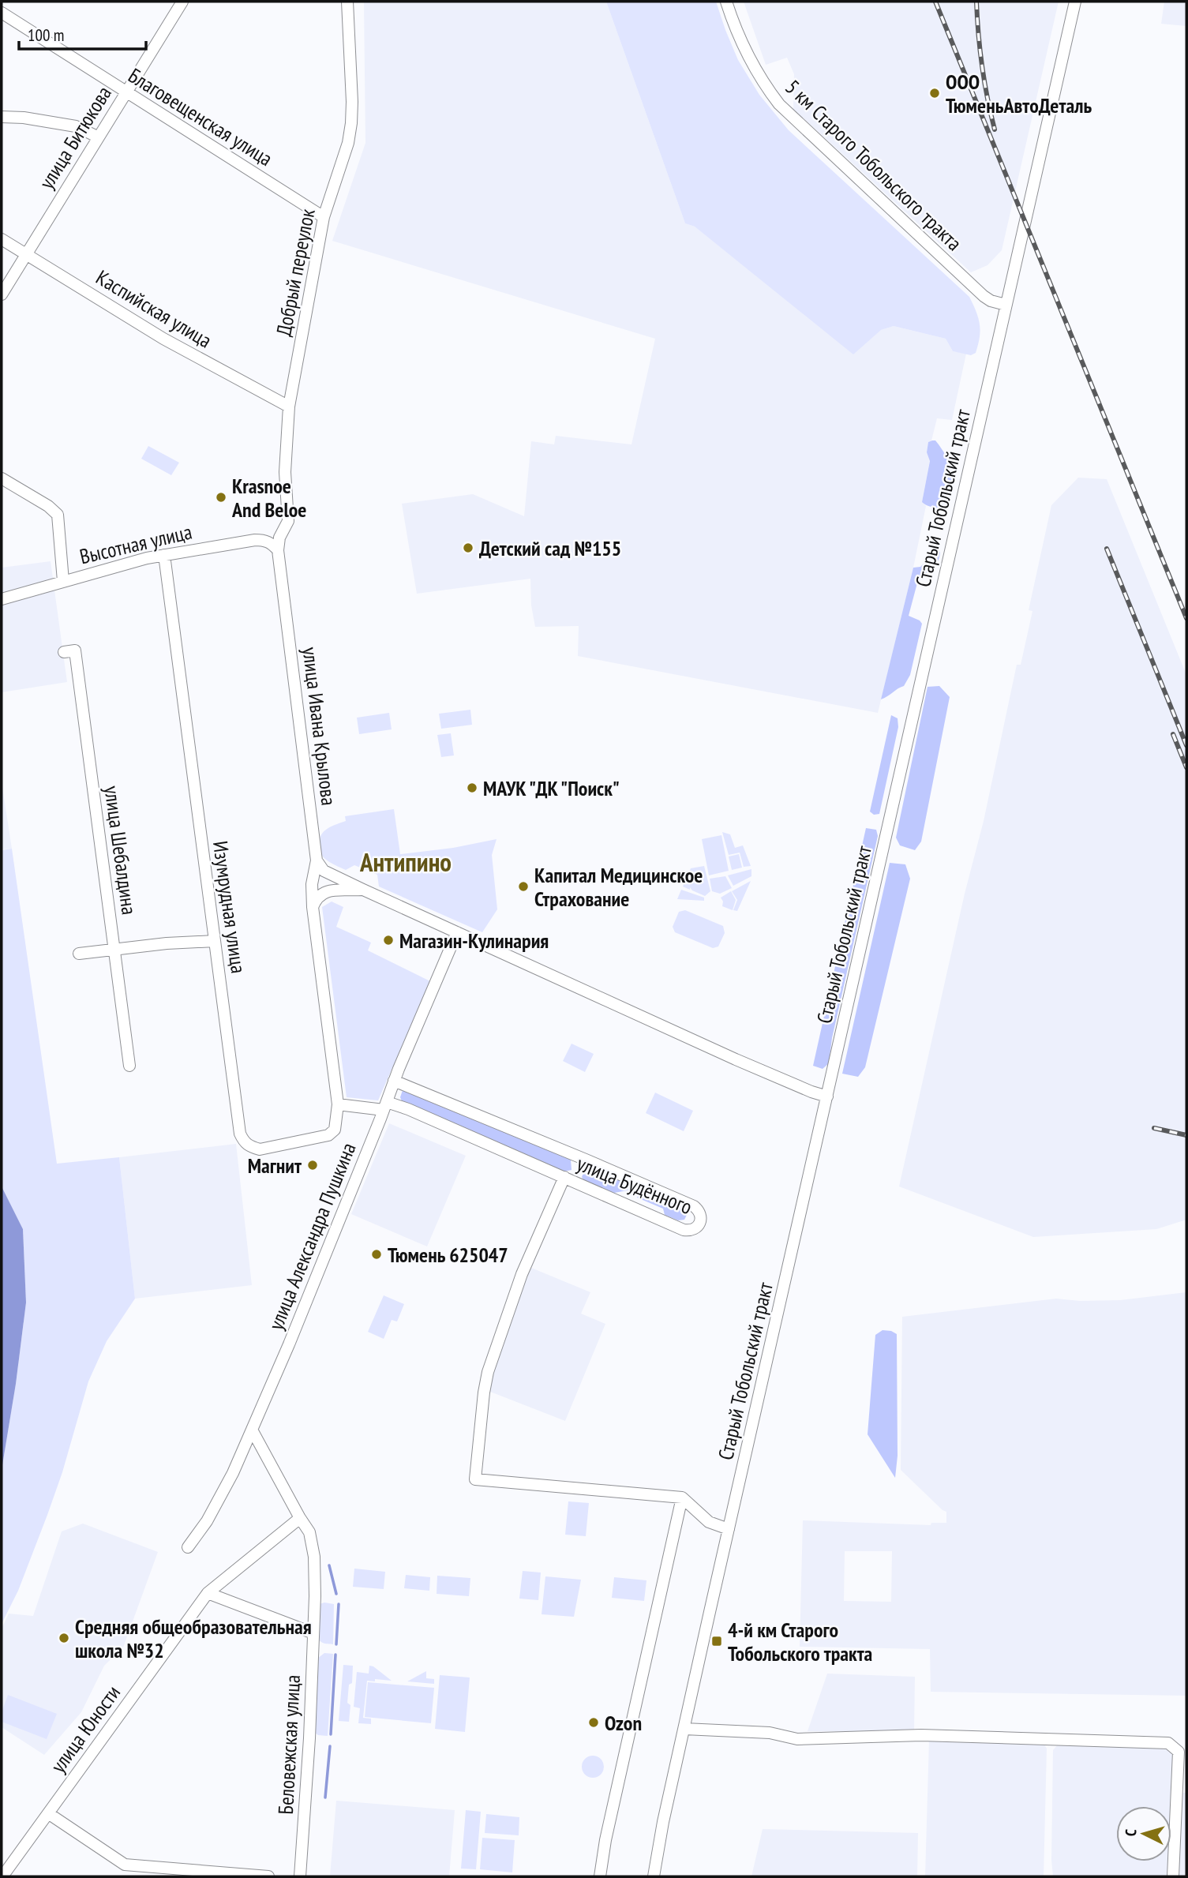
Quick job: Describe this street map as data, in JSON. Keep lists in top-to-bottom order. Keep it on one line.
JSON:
{"streets":{"street":["Благовещенская улица","улица Битюкова","5 км Старого Тобольского тракта","Добрый переулок","Каспийская улица","Старый Тобольский тракт","Высотная улица","улица Ивана Крылова","улица Шебалдина","Изумрудная улица","улица Будённого","улица Александра Пушкина","улица Юности","Беловежская улица"]},"crossings":[["Благовещенская улица","улица Битюкова"],["Благовещенская улица","Добрый переулок"],["улица Битюкова","Каспийская улица"],["5 км Старого Тобольского тракта","Старый Тобольский тракт"],["Добрый переулок","Каспийская улица"],["Добрый переулок","Высотная улица"],["Добрый переулок","улица Ивана Крылова"],["Высотная улица","улица Ивана Крылова"],["Высотная улица","Изумрудная улица"],["улица Ивана Крылова","Изумрудная улица"],["улица Ивана Крылова","улица Будённого"],["Изумрудная улица","улица Будённого"],["улица Будённого","улица Александра Пушкина"],["улица Юности","Беловежская улица"]],"districts":["Антипино"],"places":{"other":["ООО ТюменьАвтоДеталь","Krasnoe And Beloe","Детский сад №155","МАУК \"ДК \"Поиск\"","Капитал Медицинское Страхование","Магазин-Кулинария","Магнит","Тюмень 625047","Средняя общеобразовательная школа №32","Ozon"],"transit":["4-й км Старого Тобольского тракта"]},"scale_bar":"100 m","north":"left"}
